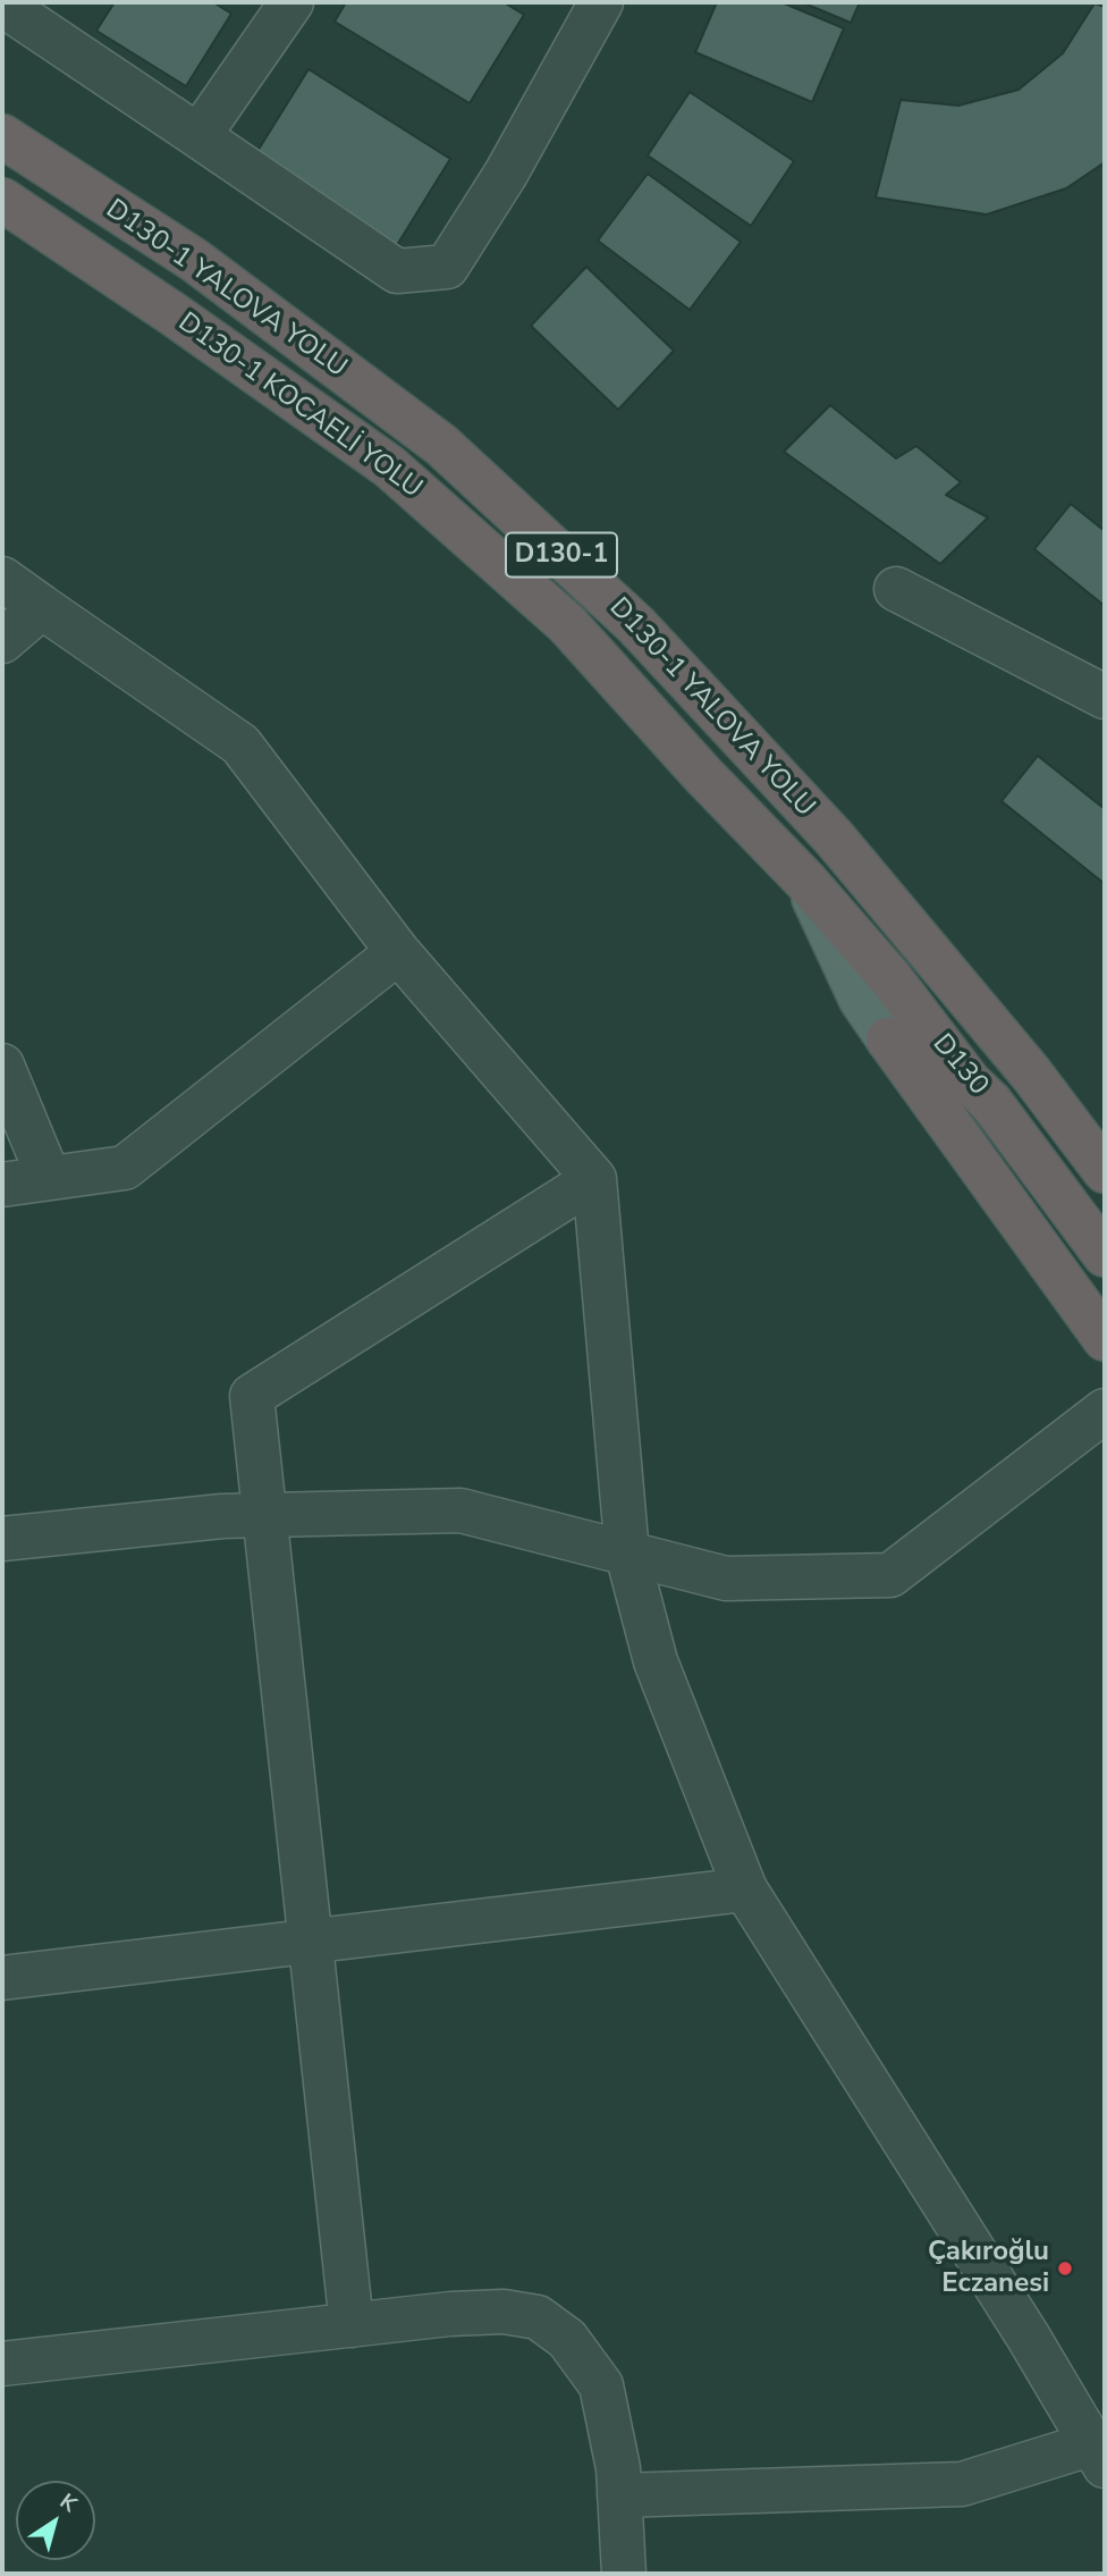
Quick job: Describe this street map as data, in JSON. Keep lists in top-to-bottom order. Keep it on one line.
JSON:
{"streets":{"highway":["D130-1 YALOVA YOLU","D130-1 KOCAELİ YOLU","D130-1","D130"]},"crossings":[["D130-1 YALOVA YOLU","D130-1"],["D130-1 KOCAELİ YOLU","D130"]],"places":["Çakıroğlu Eczanesi"],"north":"top right"}
